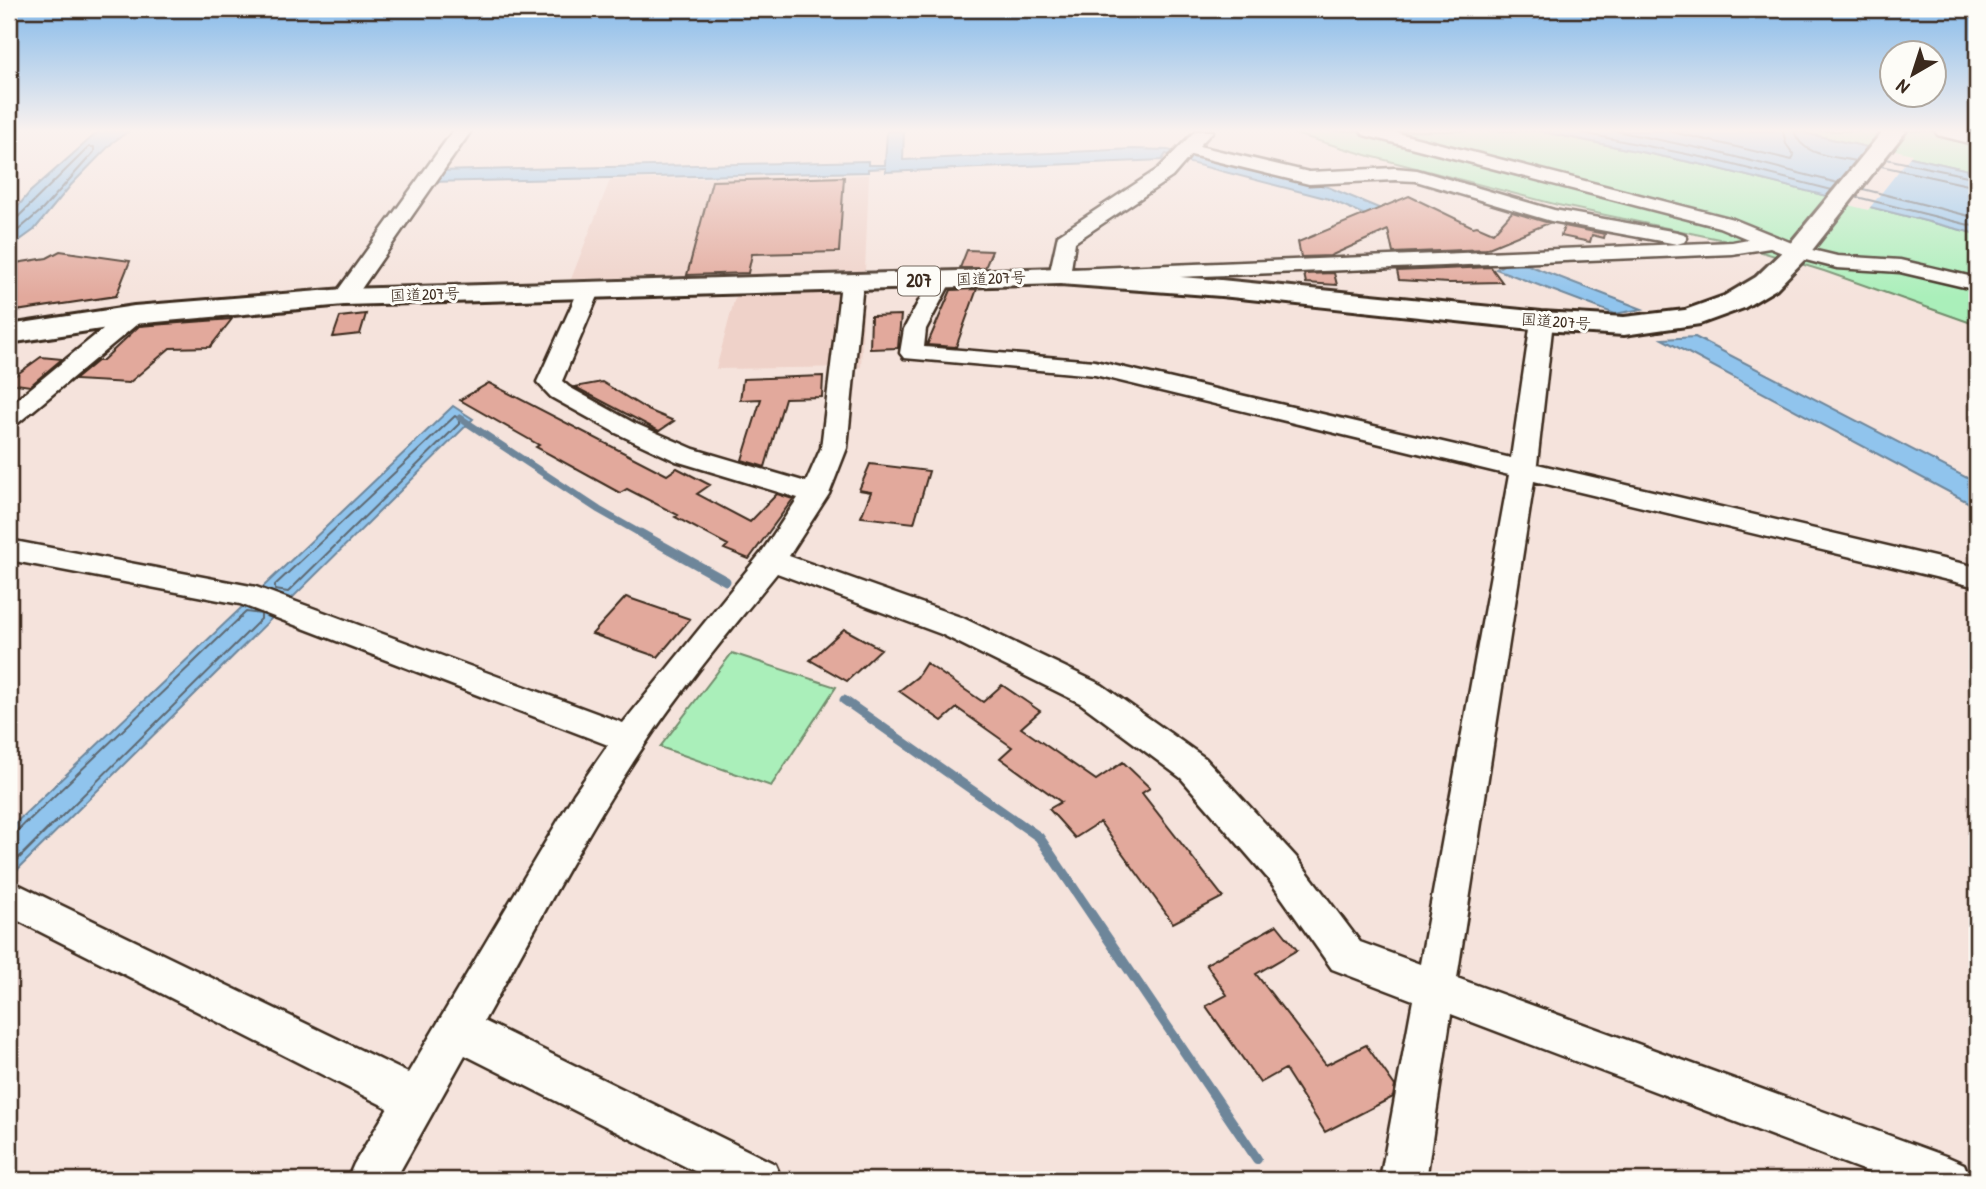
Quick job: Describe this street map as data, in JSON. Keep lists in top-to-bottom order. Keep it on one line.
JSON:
{"streets":{"highway":["国道207号","207"]},"north":"bottom left"}
